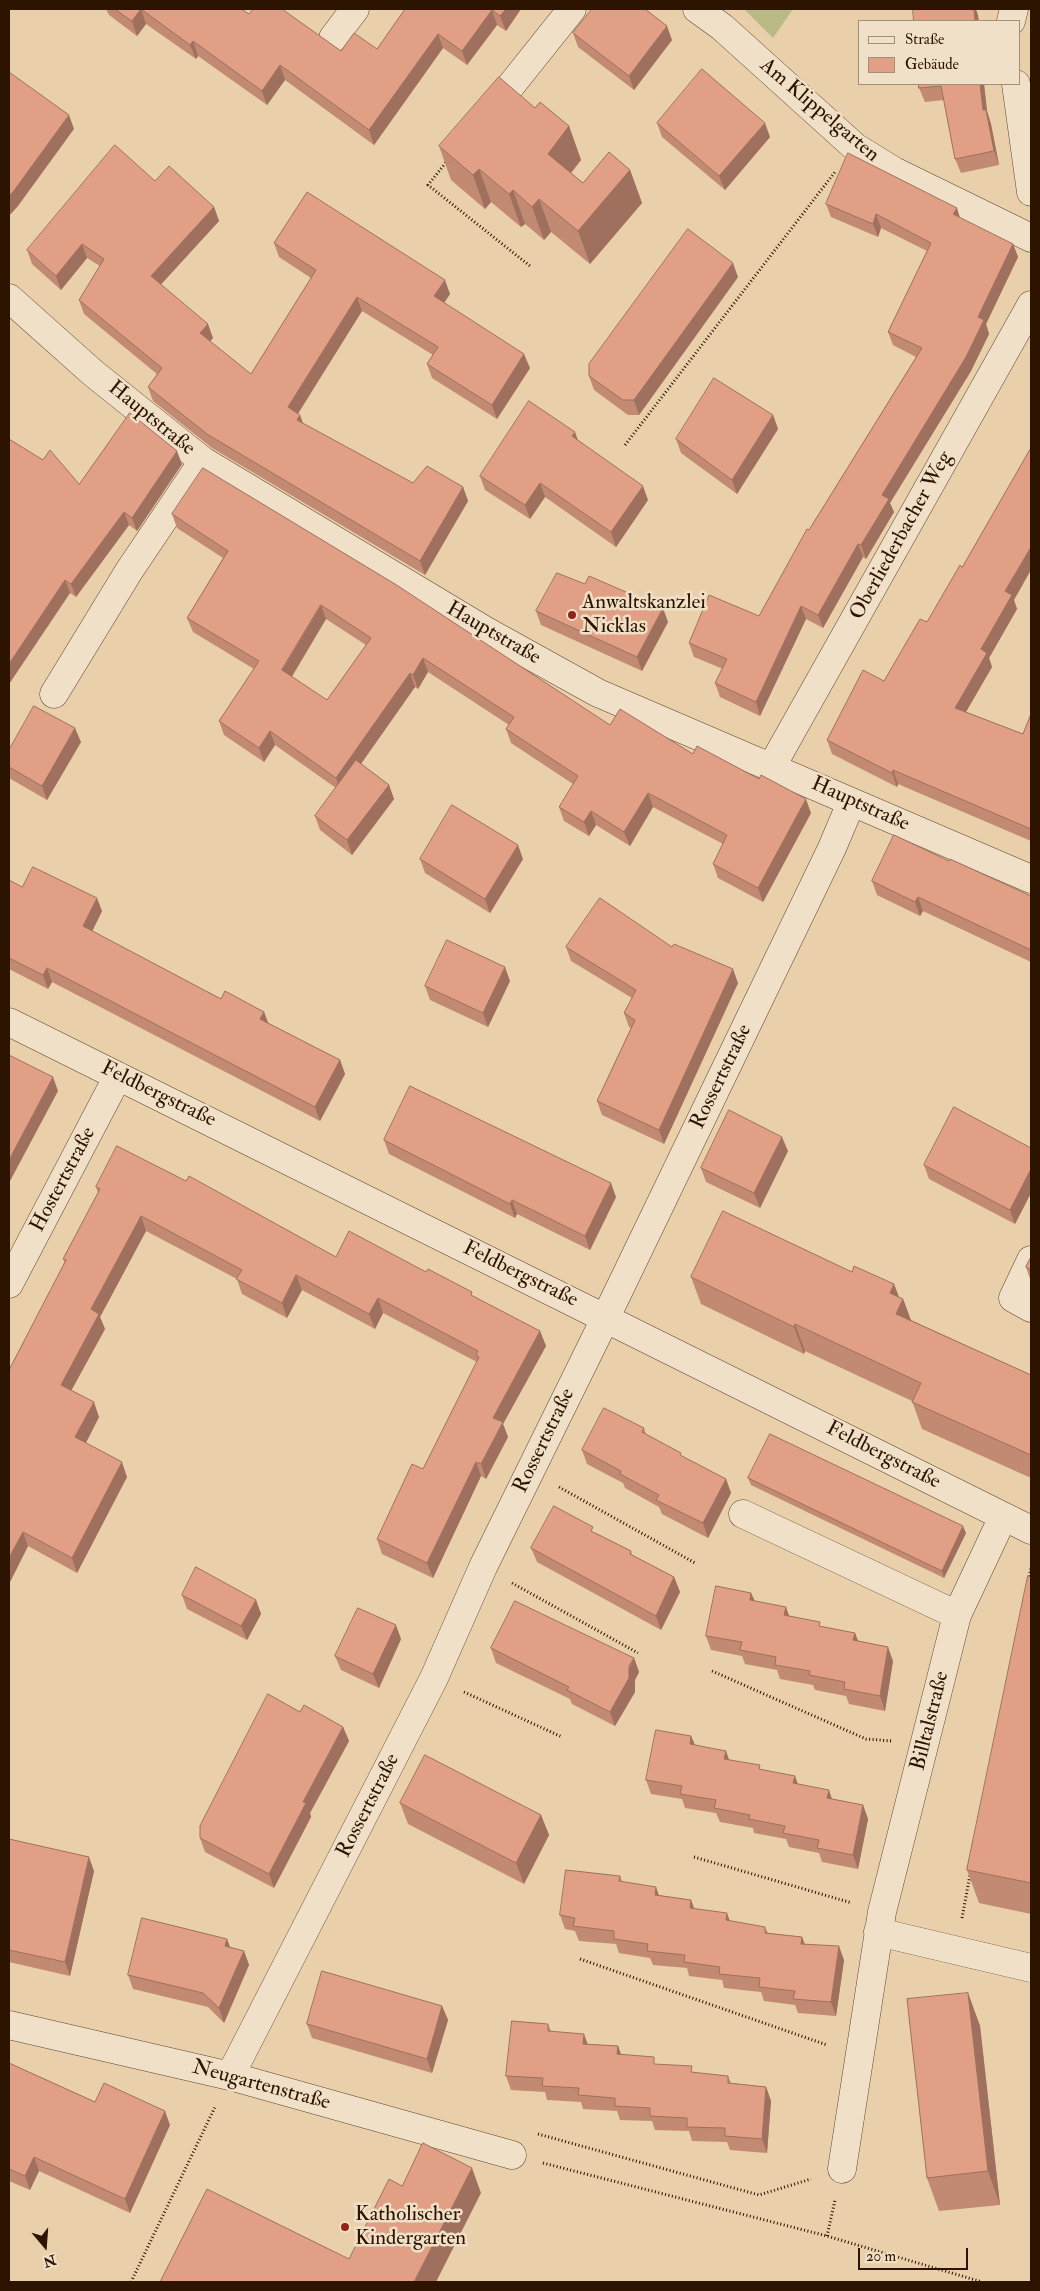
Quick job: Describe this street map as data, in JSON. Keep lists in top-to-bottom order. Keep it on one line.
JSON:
{"streets":{"street":["Am Klippelgarten","Hauptstraße","Oberliederbacher Weg","Rossertstraße","Feldbergstraße","Hostertstraße","Billtalstraße","Neugartenstraße"]},"crossings":[["Hauptstraße","Oberliederbacher Weg"],["Hauptstraße","Rossertstraße"],["Rossertstraße","Feldbergstraße"],["Rossertstraße","Neugartenstraße"],["Feldbergstraße","Hostertstraße"],["Feldbergstraße","Billtalstraße"]],"places":["Anwaltskanzlei Nicklas","Katholischer Kindergarten"],"legend":["Straße","Gebäude"],"scale_bar":"20 m","north":"bottom"}
